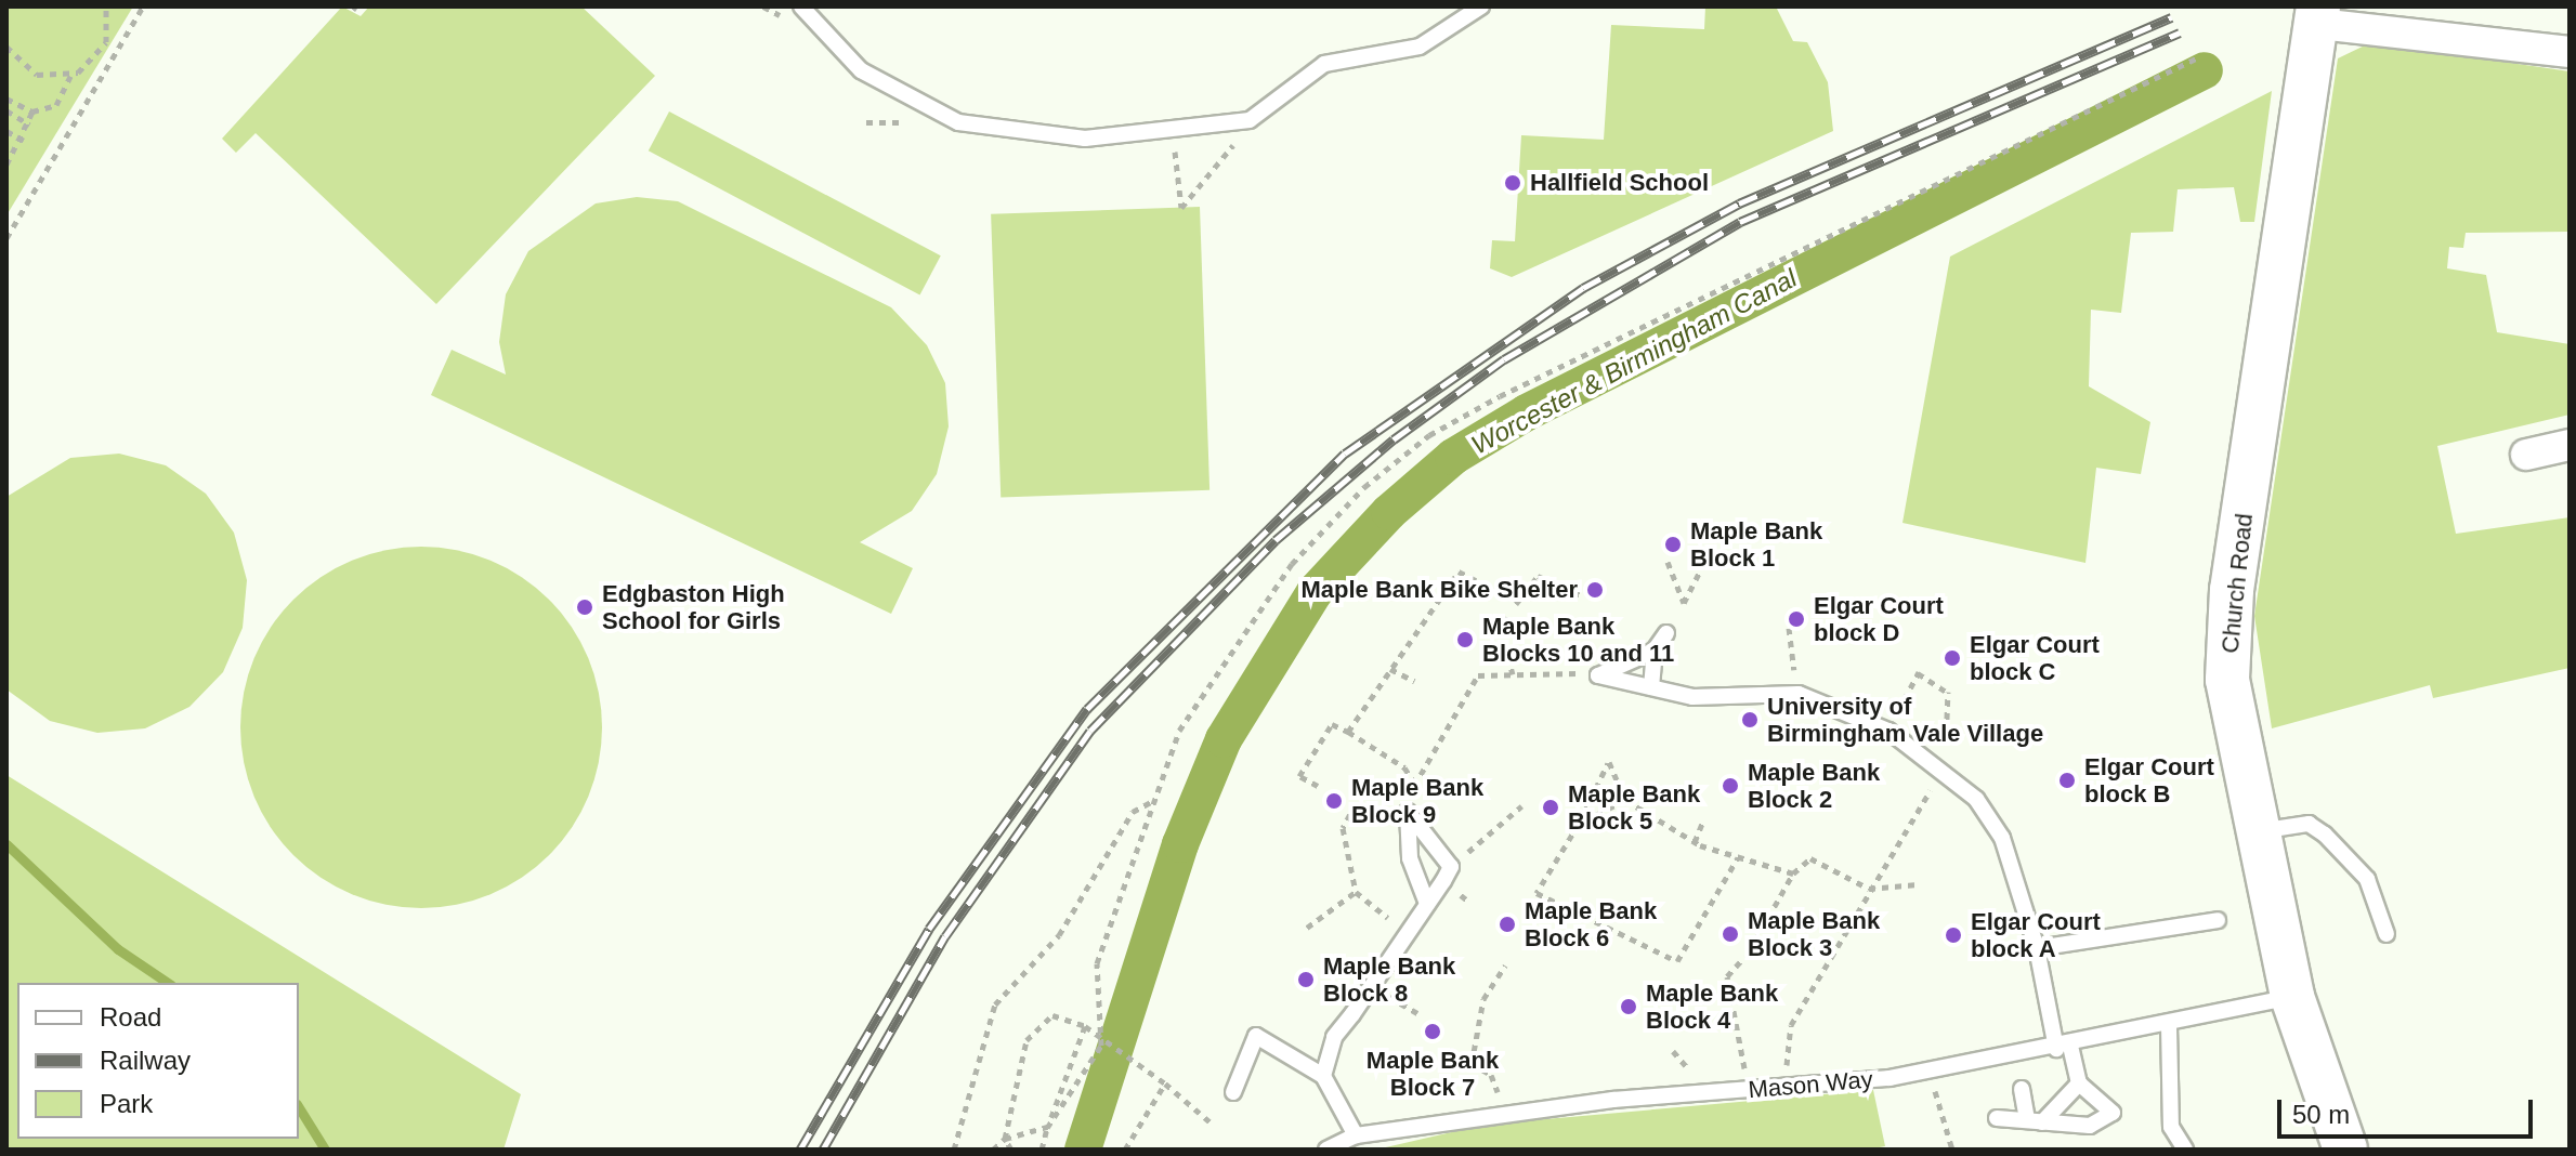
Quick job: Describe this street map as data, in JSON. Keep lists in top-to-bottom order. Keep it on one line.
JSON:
{"streets":{"main road":["Church Road"],"lane":["Mason Way"]},"crossings":[["Church Road","Mason Way"]],"water":["Worcester & Birmingham Canal"],"places":["Hallfield School","Maple Bank Block 1","Maple Bank Bike Shelter","Edgbaston High School for Girls","Elgar Court block D","Maple Bank Blocks 10 and 11","Elgar Court block C","University of Birmingham Vale Village","Elgar Court block B","Maple Bank Block 2","Maple Bank Block 9","Maple Bank Block 5","Maple Bank Block 6","Maple Bank Block 3","Elgar Court block A","Maple Bank Block 8","Maple Bank Block 4","Maple Bank Block 7"],"legend":["Road","Railway","Park"],"scale_bar":"50 m"}
